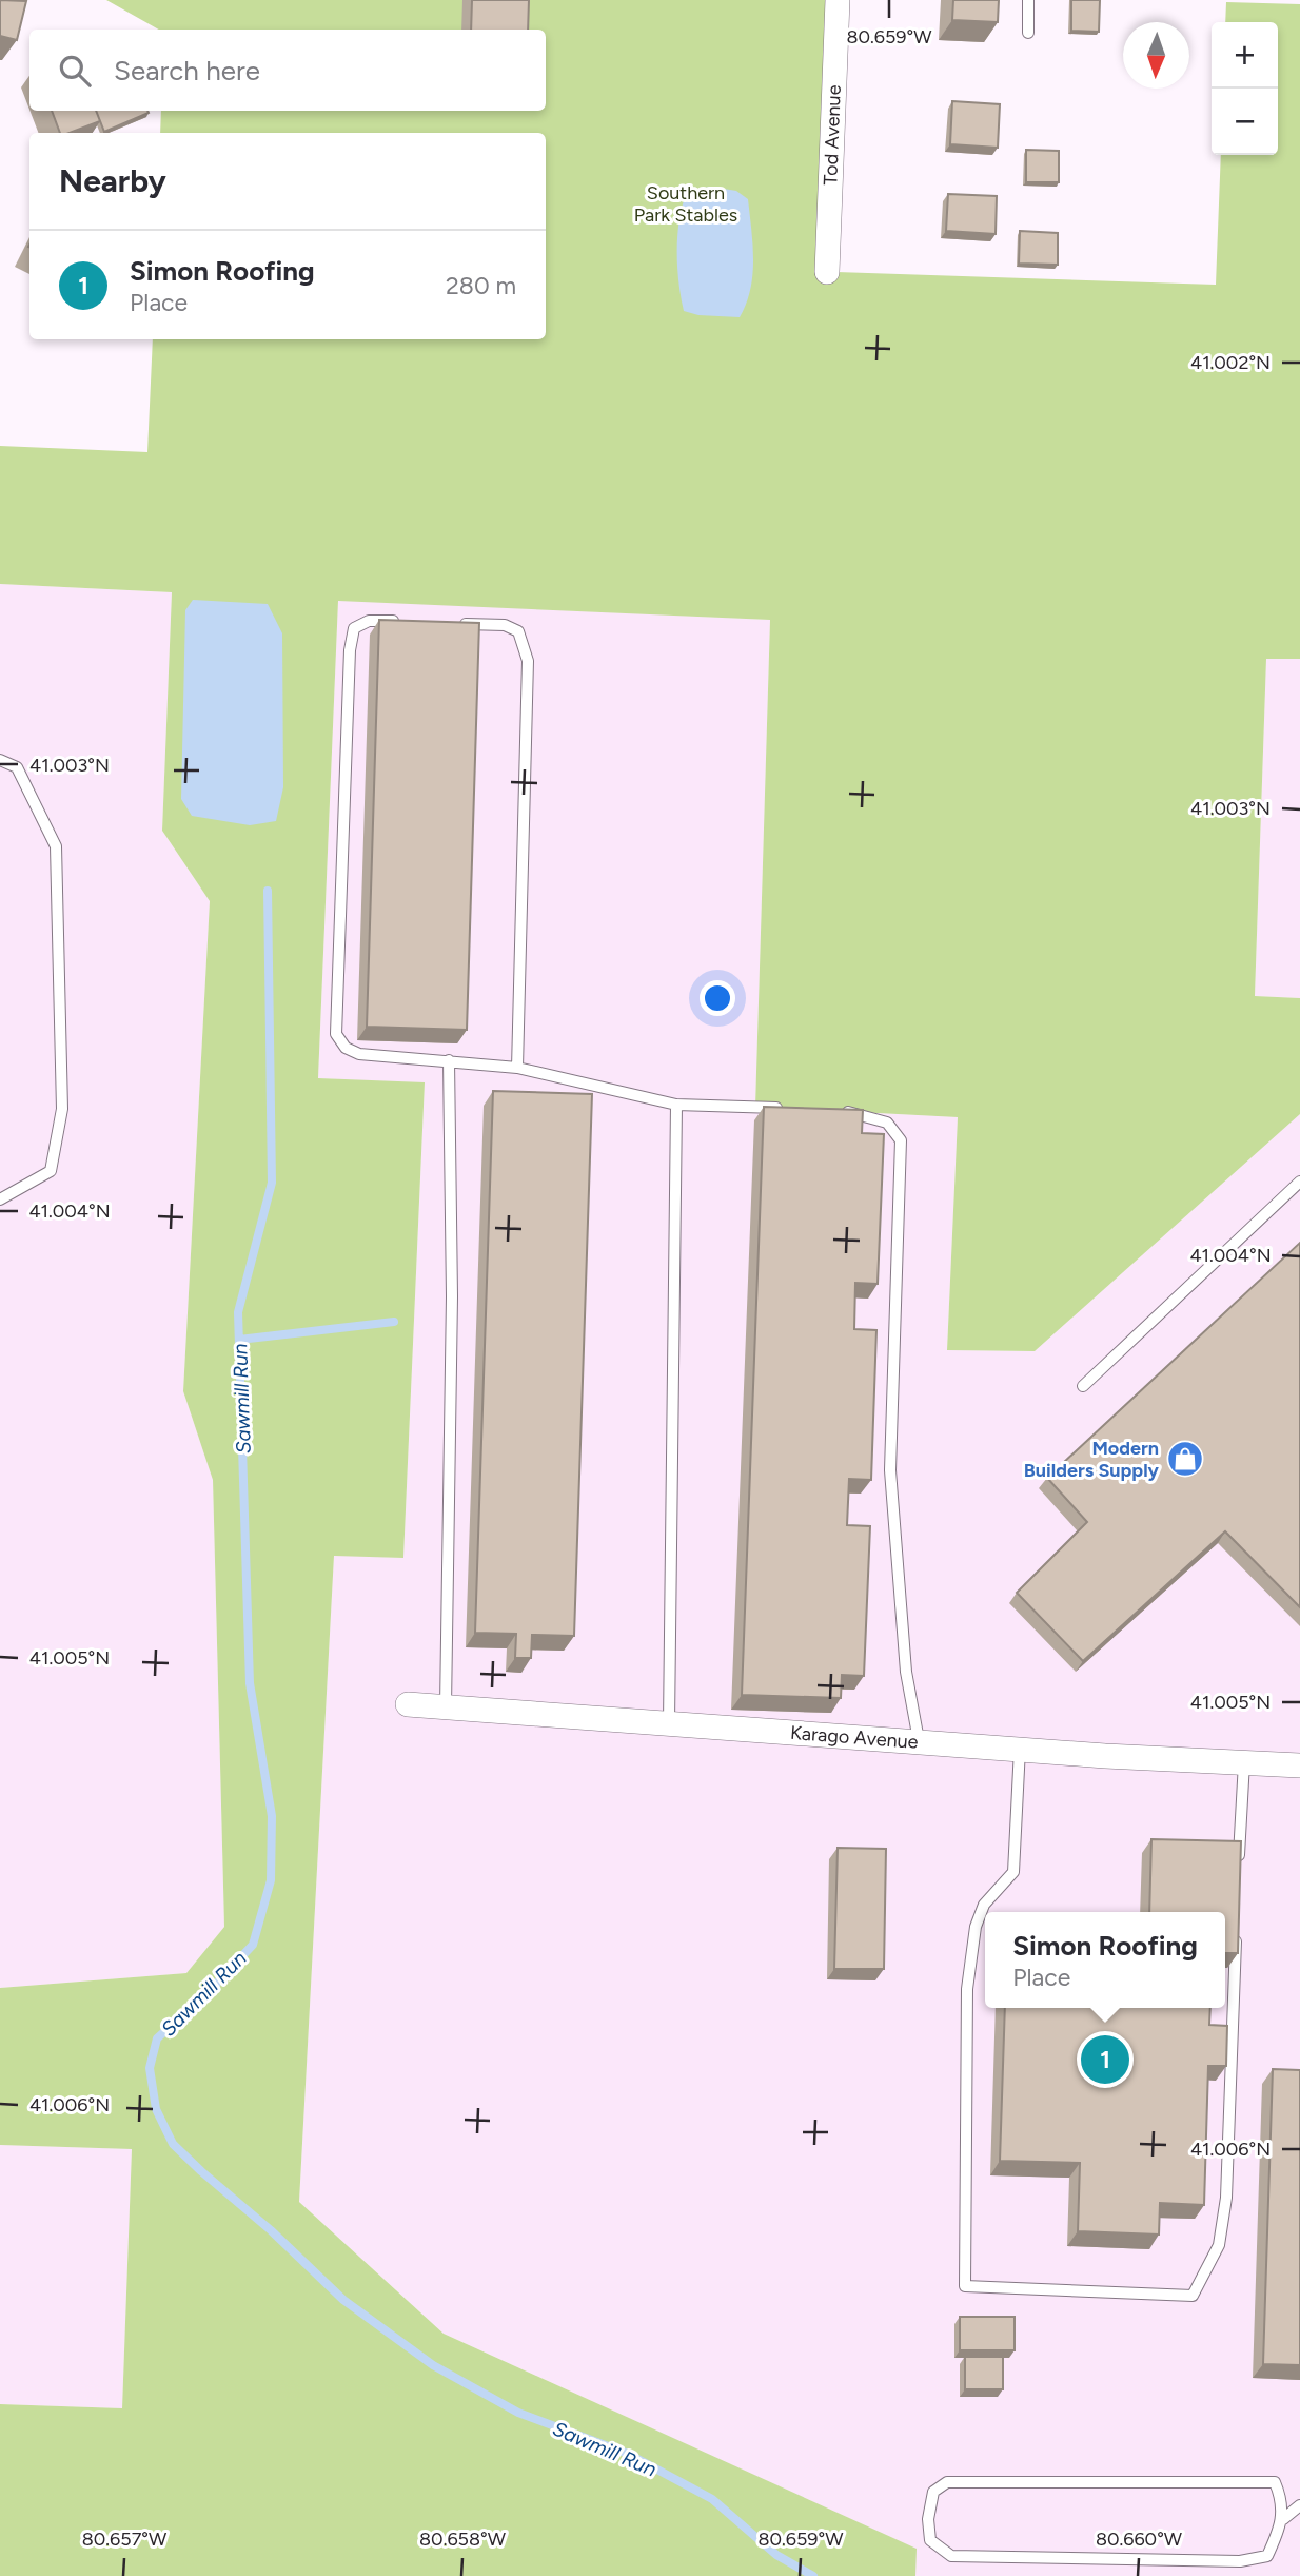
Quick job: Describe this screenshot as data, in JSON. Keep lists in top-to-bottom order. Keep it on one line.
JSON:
{"streets":{"street":["Tod Avenue","Karago Avenue"]},"water":["Sawmill Run"],"parks":["Southern Park Stables"],"places":{"shop":["Modern Builders Supply"]},"north":"bottom","page":{"map_buttons":["+","−"],"search":"Search here","heading":"Nearby","list":[{"mark":"1","name":"Simon Roofing","note":"Place","value":"280 m"}],"popup":["Simon Roofing","Place"],"pins":"1"},"coordinates":["80.659°W","41.002°N","41.003°N","41.004°N","41.005°N","41.006°N","80.657°W","80.658°W","80.660°W"]}
